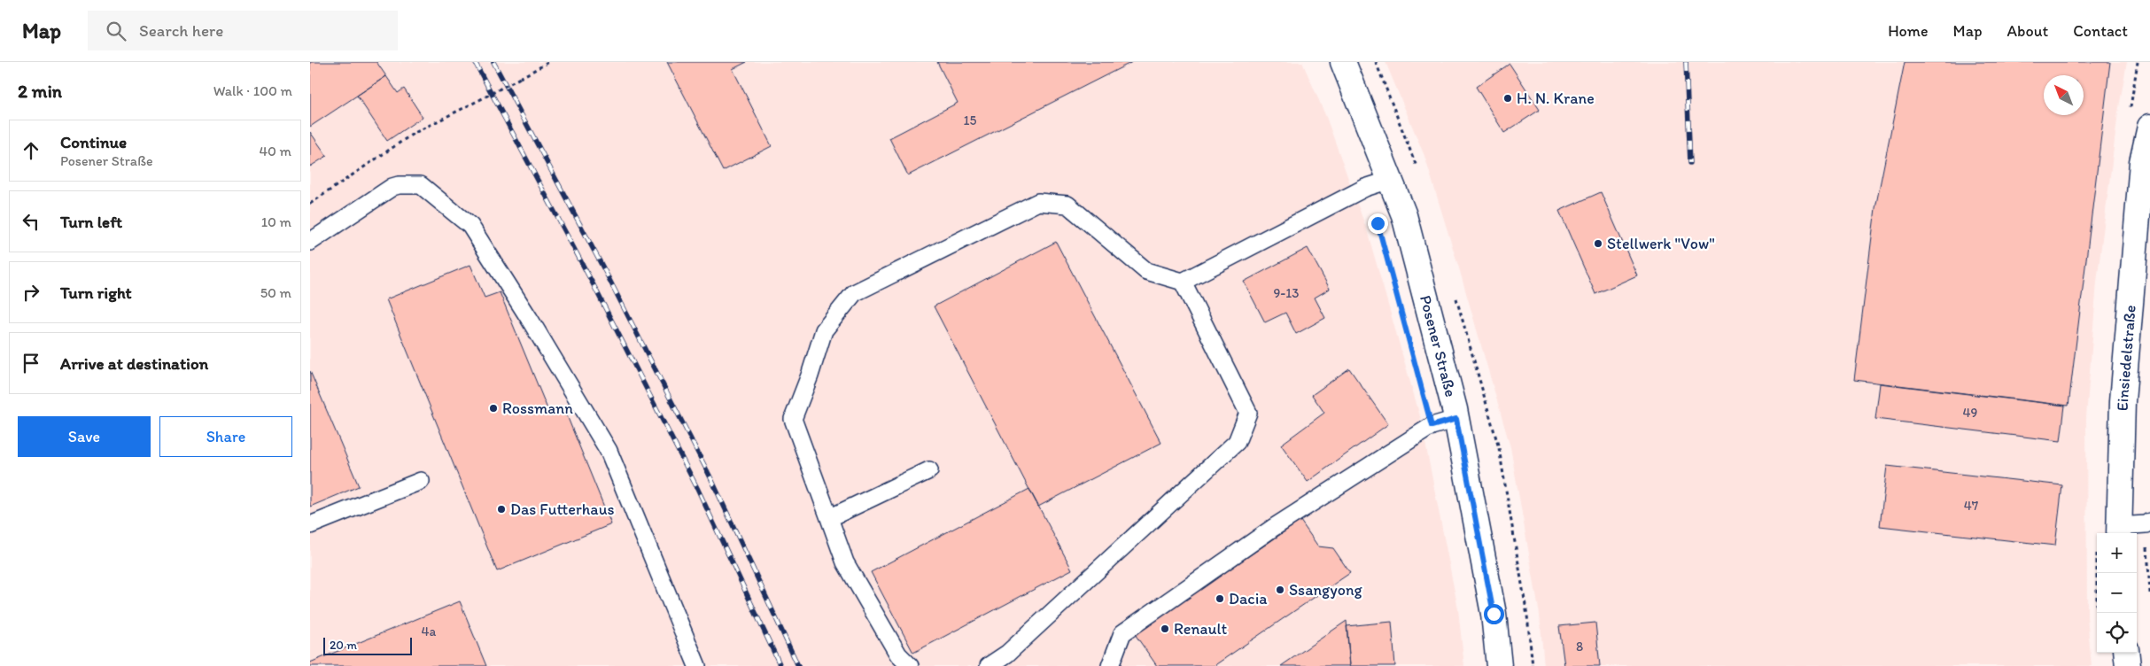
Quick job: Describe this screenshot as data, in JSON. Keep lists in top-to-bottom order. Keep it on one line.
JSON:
{"streets":{"street":["Posener Straße","Einsiedelstraße"]},"places":["H. N. Krane","Stellwerk \"Vow\"","Rossmann","Das Futterhaus","Ssangyong","Dacia","Renault"],"house_numbers":["15","9-13","49","47","4a","8"],"scale_bar":"20 m","north":"top left","page":{"header":"Map","search":"Search here","nav":["Home","Map","About","Contact"],"heading":["2 min","Walk · 100 m"],"list":[["Continue","Posener Straße","40 m"],["Turn left","10 m"],["Turn right","50 m"],"Arrive at destination"],"buttons":["Save","Share"],"map_buttons":["+","−"],"scale":"20 m"}}
